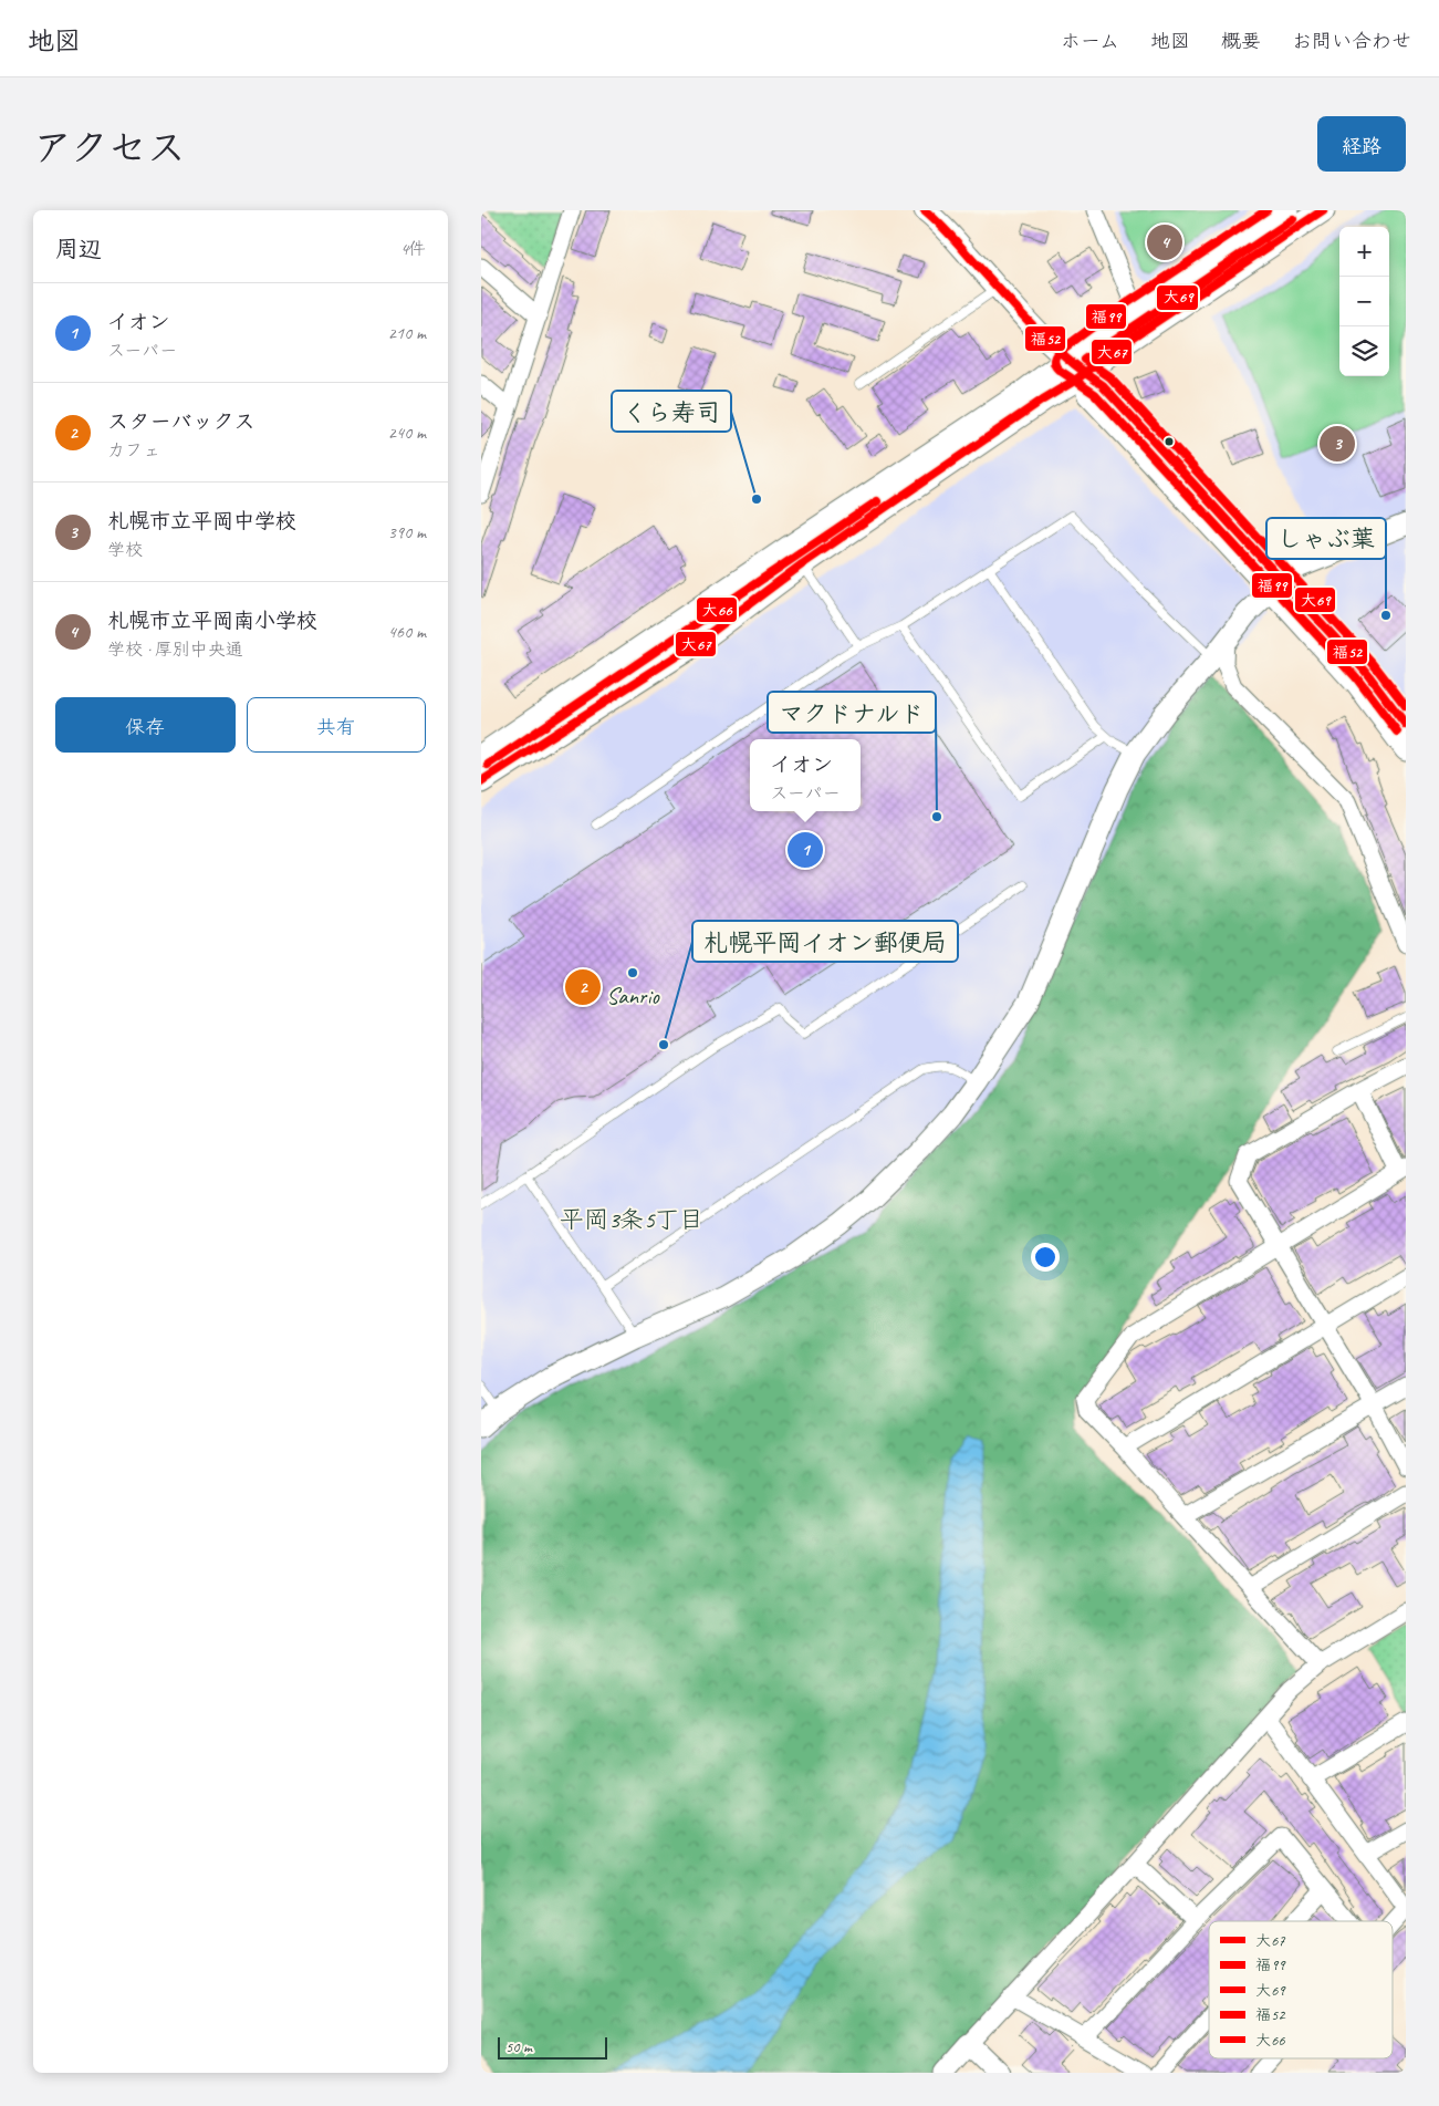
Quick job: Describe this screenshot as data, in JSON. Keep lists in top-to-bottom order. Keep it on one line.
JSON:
{"districts":["平岡3条5丁目"],"places":["くら寿司","しゃぶ葉","マクドナルド","Sanrio","札幌平岡イオン郵便局"],"lines":["transit line 大67","transit line 福99","transit line 福52","transit line 大69","transit line 大66"],"legend":["大67","福99","大69","福52","大66"],"scale_bar":"50 m","page":{"header":"地図","nav":["ホーム","地図","概要","お問い合わせ"],"title":"アクセス","buttons":["経路",["保存","共有"]],"heading":["周辺","4件"],"pins":["4","3","1","2"],"map_buttons":["+","−"],"list":[{"mark":"1","name":"イオン","note":"スーパー","value":"210 m"},{"mark":"2","name":"スターバックス","note":"カフェ","value":"240 m"},{"mark":"3","name":"札幌市立平岡中学校","note":"学校","value":"390 m"},{"mark":"4","name":"札幌市立平岡南小学校","note":"学校 · 厚別中央通","value":"460 m"}],"popup":["イオン","スーパー"],"scale":"50 m"}}
